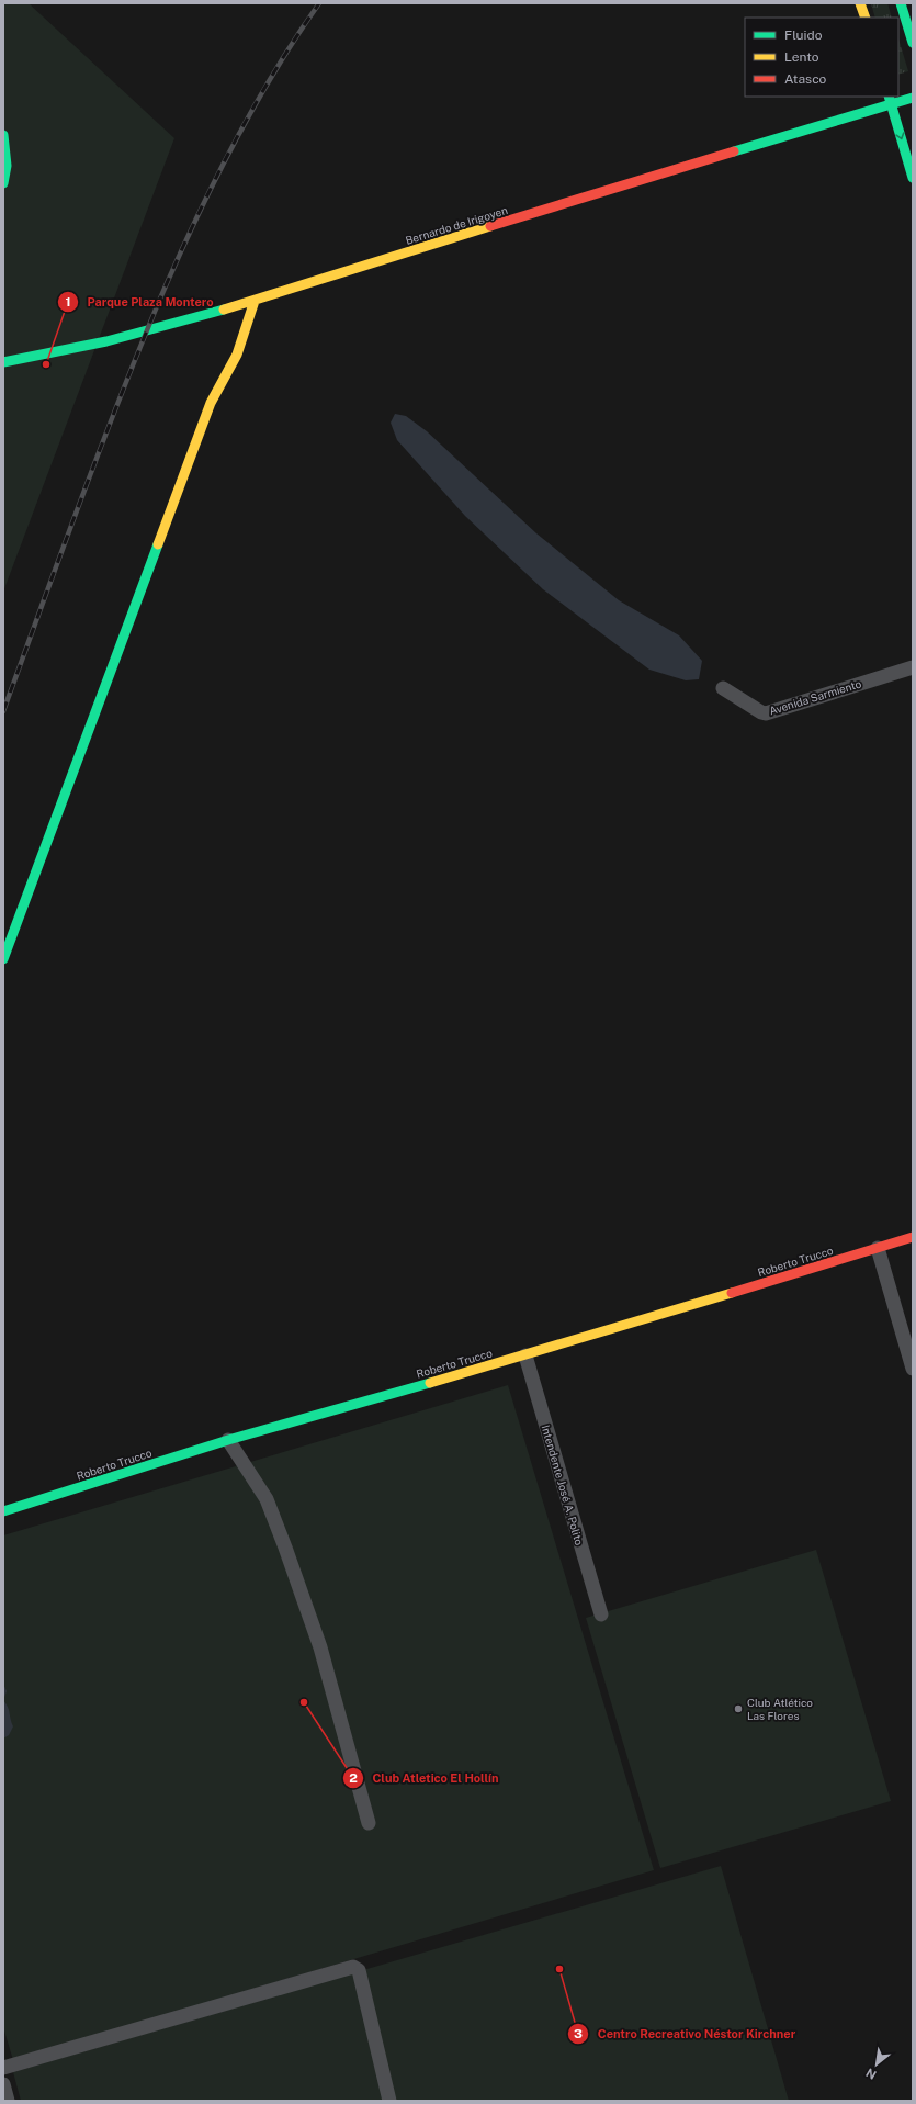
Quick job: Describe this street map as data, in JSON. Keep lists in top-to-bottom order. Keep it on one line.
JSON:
{"streets":{"street":["Bernardo de Irigoyen","Avenida Sarmiento","Roberto Trucco","Intendente José A. Polito"]},"crossings":[["Roberto Trucco","Intendente José A. Polito"]],"places":["Parque Plaza Montero","Club Atletico El Hollín","Club Atlético Las Flores","Centro Recreativo Néstor Kirchner"],"legend":["Fluido","Lento","Atasco"],"north":"bottom left"}
